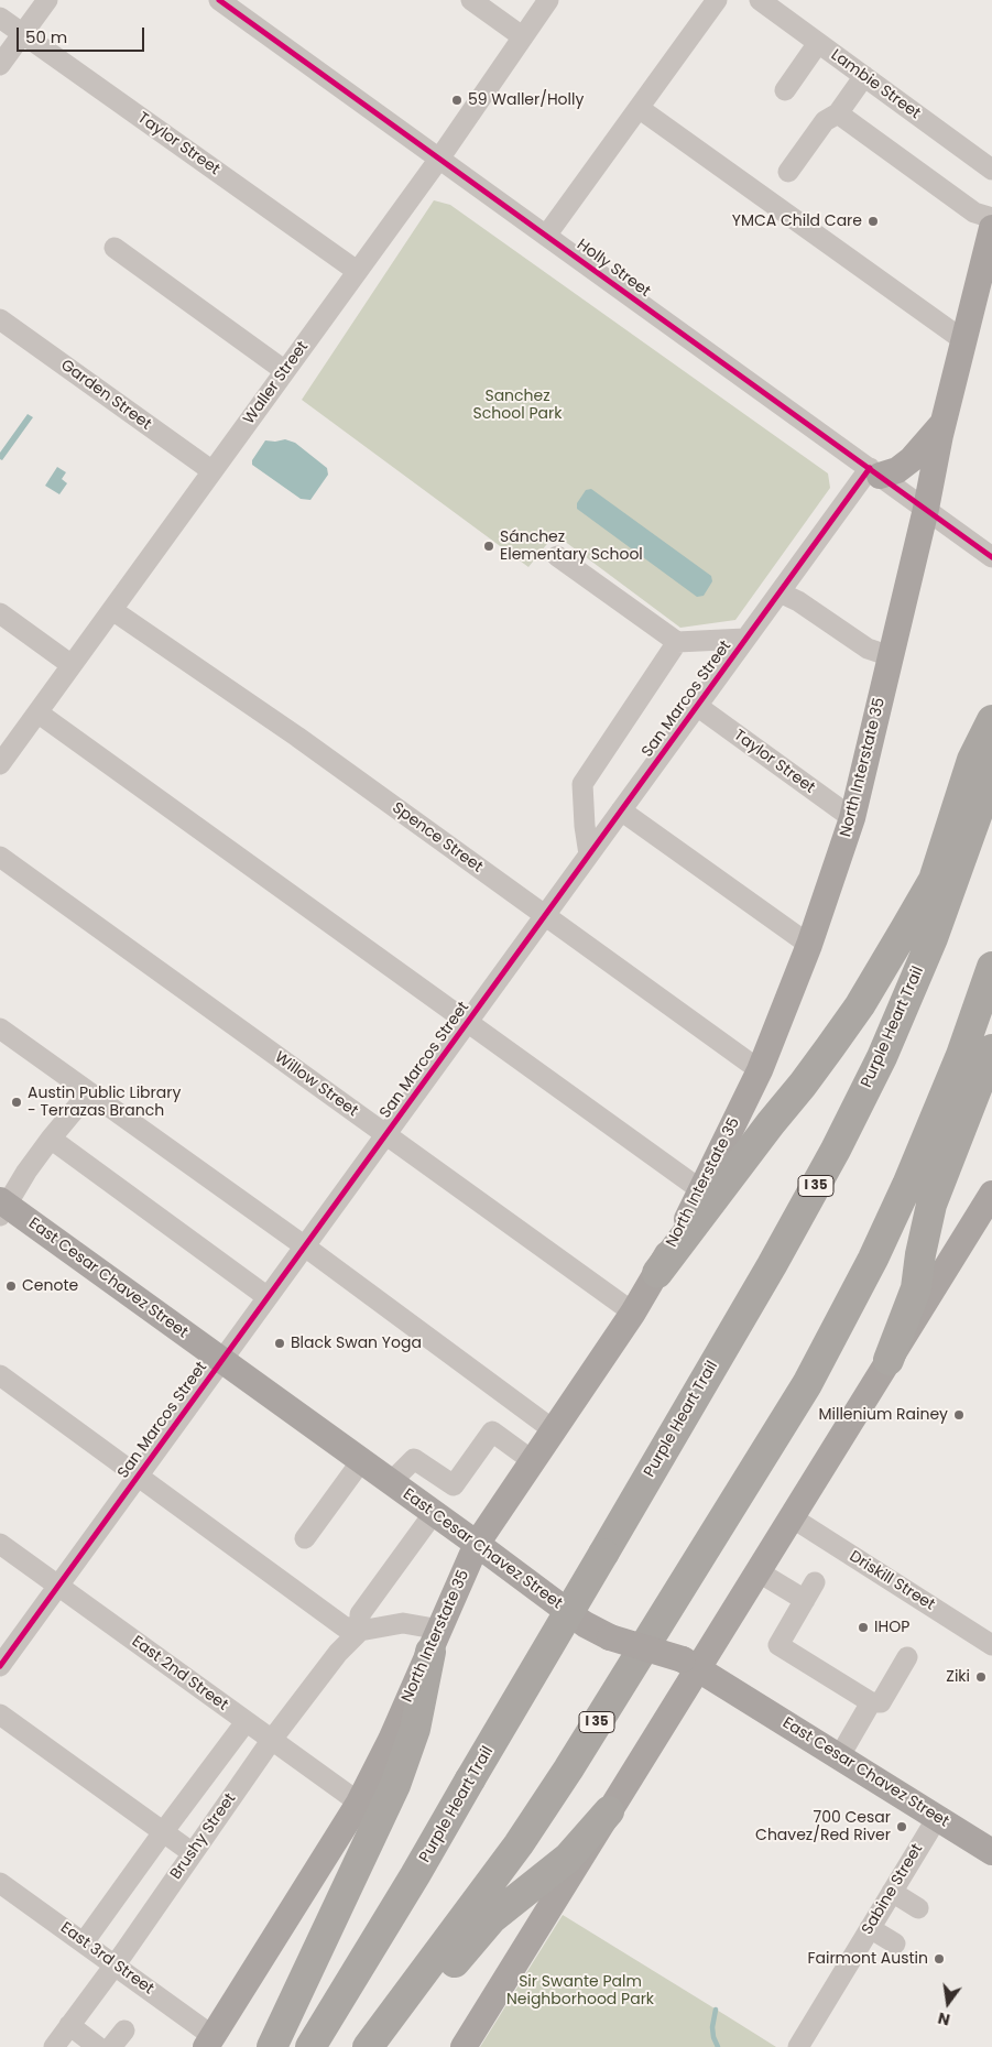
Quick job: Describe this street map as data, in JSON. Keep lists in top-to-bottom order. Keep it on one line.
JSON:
{"streets":{"highway":["Purple Heart Trail","I 35"],"main road":["North Interstate 35","East Cesar Chavez Street"],"street":["Lambie Street","Taylor Street","Holly Street","Waller Street","Garden Street","San Marcos Street","Spence Street","Willow Street","Driskill Street","East 2nd Street","Brushy Street","Sabine Street","East 3rd Street"]},"crossings":[["Taylor Street","Waller Street"],["Taylor Street","San Marcos Street"],["Taylor Street","North Interstate 35"],["Holly Street","Waller Street"],["Holly Street","San Marcos Street"],["Holly Street","North Interstate 35"],["Waller Street","Garden Street"],["Waller Street","Spence Street"],["San Marcos Street","Spence Street"],["San Marcos Street","Willow Street"],["San Marcos Street","East Cesar Chavez Street"],["San Marcos Street","East 2nd Street"],["North Interstate 35","Spence Street"],["North Interstate 35","Willow Street"],["North Interstate 35","East Cesar Chavez Street"],["North Interstate 35","East 2nd Street"],["North Interstate 35","East 3rd Street"],["East Cesar Chavez Street","Sabine Street"],["East 2nd Street","Brushy Street"],["Brushy Street","East 3rd Street"]],"parks":["Sanchez School Park","Sir Swante Palm Neighborhood Park"],"places":["59 Waller/Holly","YMCA Child Care","Sánchez Elementary School","Austin Public Library - Terrazas Branch","Cenote","Black Swan Yoga","Millenium Rainey","IHOP","Ziki","700 Cesar Chavez/Red River","Fairmont Austin"],"scale_bar":"50 m","north":"bottom"}
